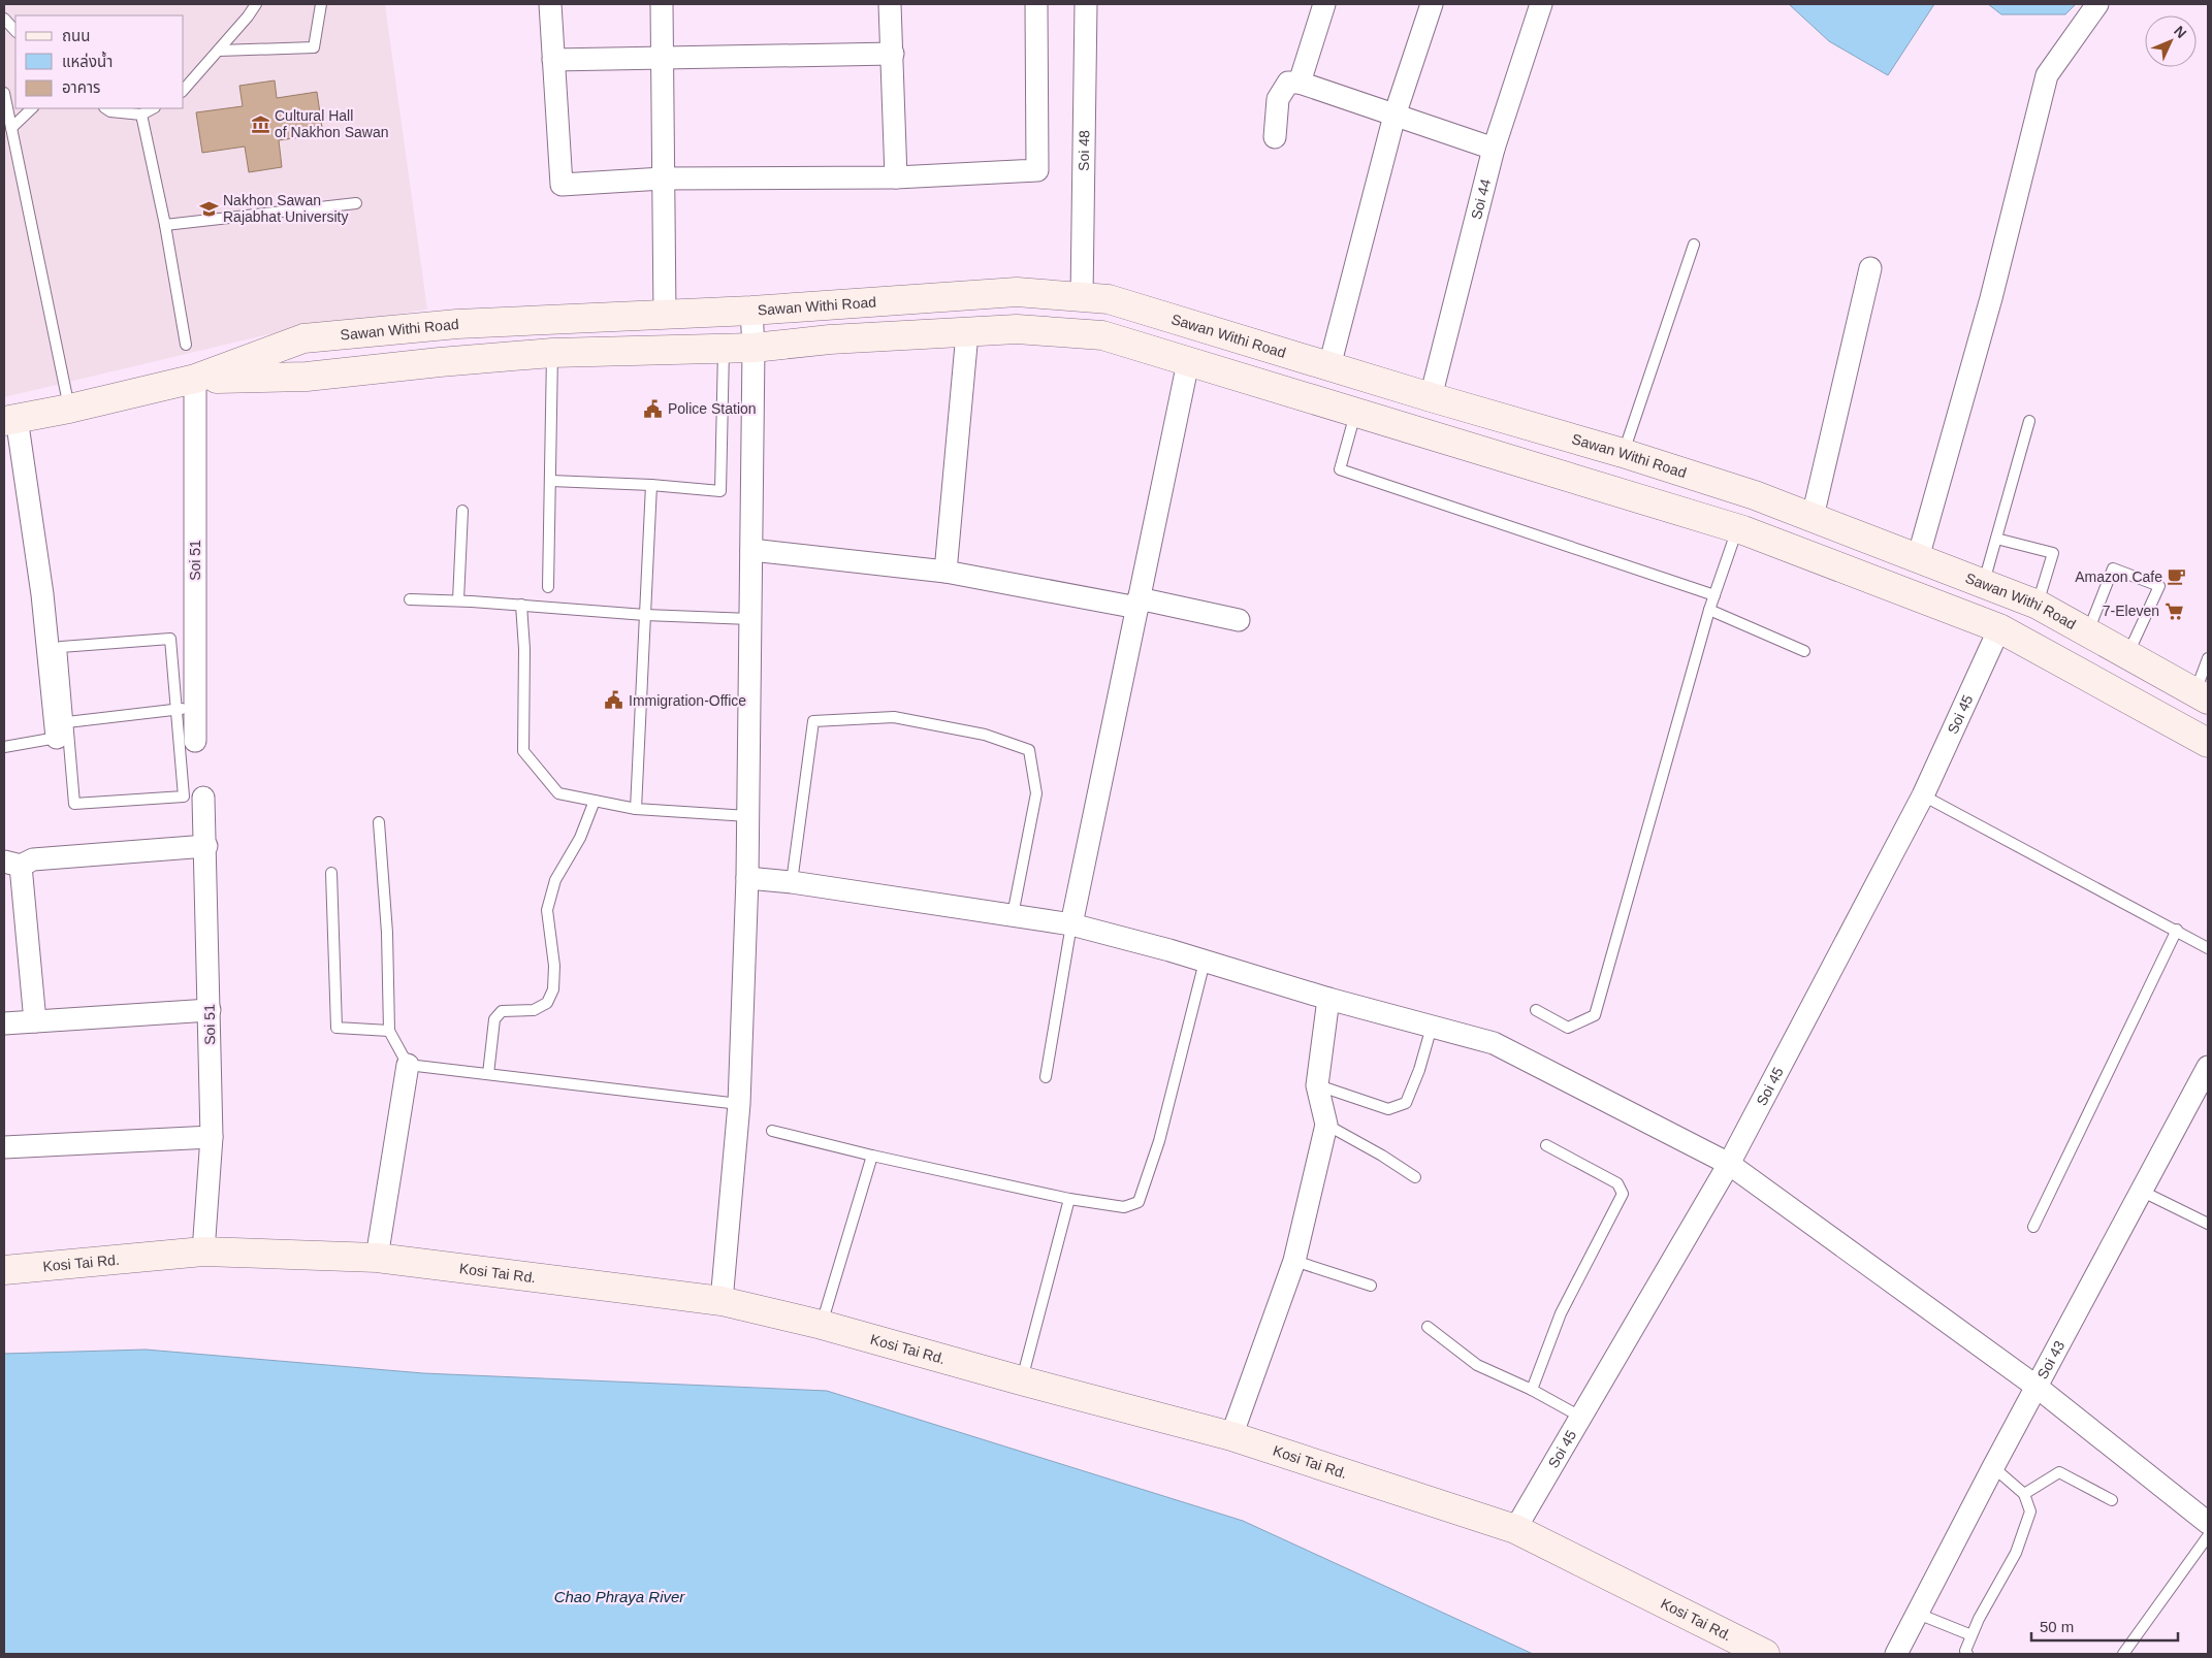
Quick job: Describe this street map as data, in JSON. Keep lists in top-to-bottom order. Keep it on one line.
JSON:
{"streets":{"main road":["Sawan Withi Road","Kosi Tai Rd."],"street":["Soi 48","Soi 44","Soi 51","Soi 45","Soi 43"]},"crossings":[["Soi 48","Sawan Withi Road"],["Soi 44","Sawan Withi Road"],["Sawan Withi Road","Soi 51"],["Sawan Withi Road","Soi 45"],["Soi 51","Kosi Tai Rd."],["Soi 45","Kosi Tai Rd."]],"water":["Chao Phraya River"],"places":{"museum":["Cultural Hall of Nakhon Sawan"],"school or university":["Nakhon Sawan Rajabhat University"],"public building":["Police Station","Immigration-Office"],"cafe":["Amazon Cafe"],"supermarket":["7-Eleven"]},"legend":["ถนน","แหล่งน้ำ","อาคาร"],"scale_bar":"50 m","north":"top right"}
